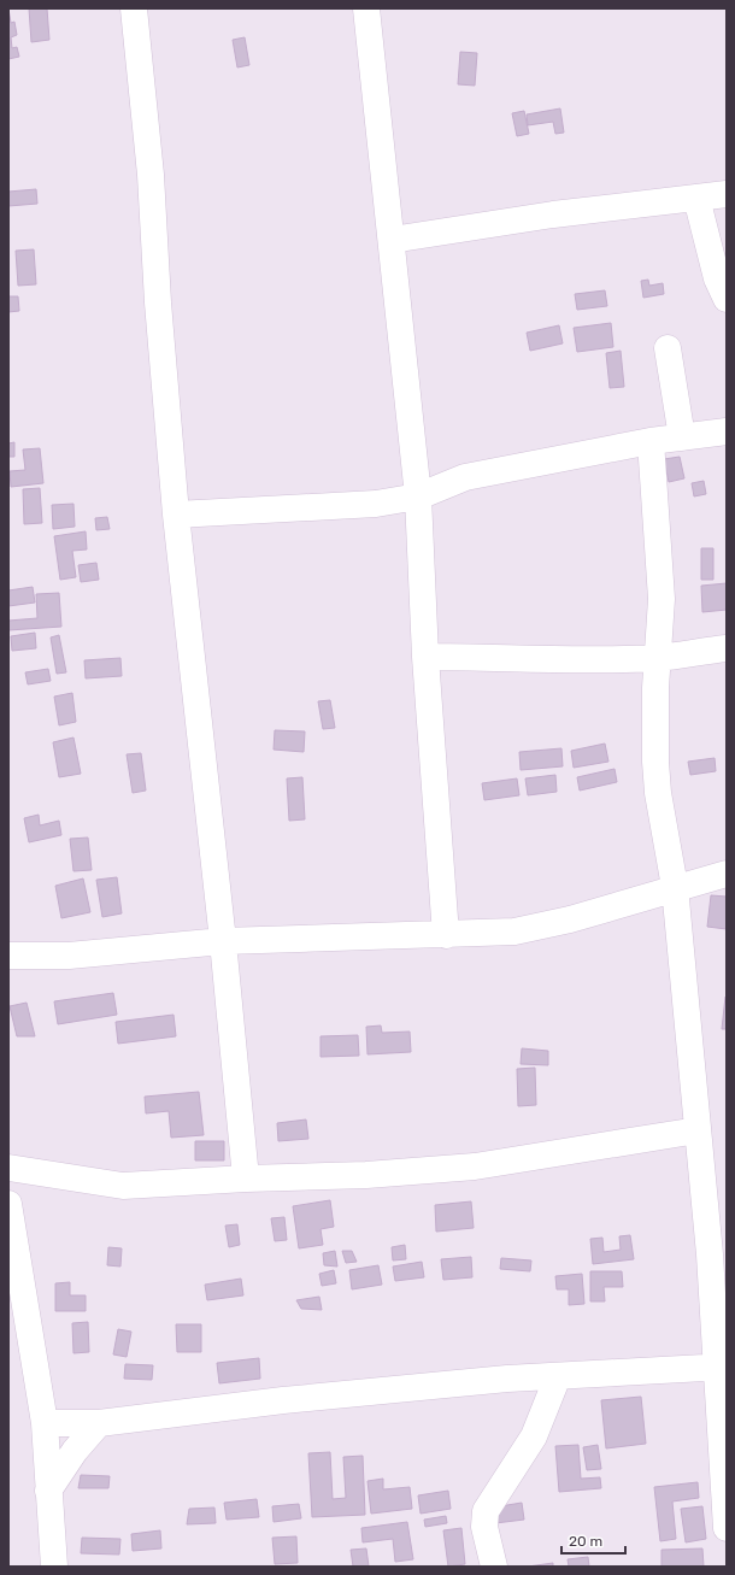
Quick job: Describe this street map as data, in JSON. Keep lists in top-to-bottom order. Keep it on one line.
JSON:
{"scale_bar":"20 m"}
